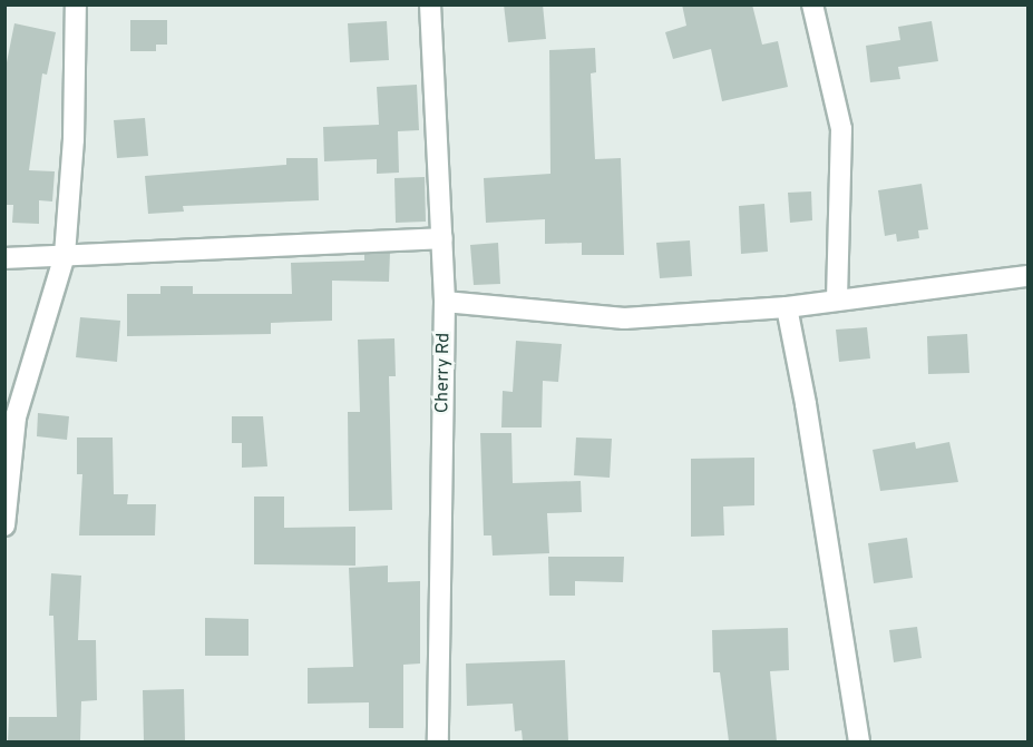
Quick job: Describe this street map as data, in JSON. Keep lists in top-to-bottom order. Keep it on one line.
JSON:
{"streets":{"street":["Cherry Rd"]}}
